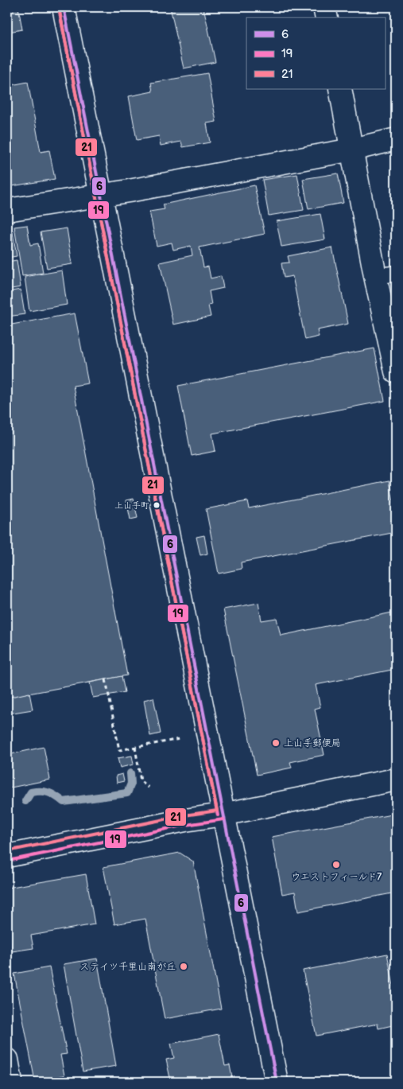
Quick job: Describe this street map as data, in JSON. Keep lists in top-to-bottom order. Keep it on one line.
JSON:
{"places":["上山手町","上山手郵便局","ウエストフィールド7","ステイツ千里山南が丘"],"lines":["transit line 6","transit line 19","transit line 21"],"legend":["6","19","21"]}
